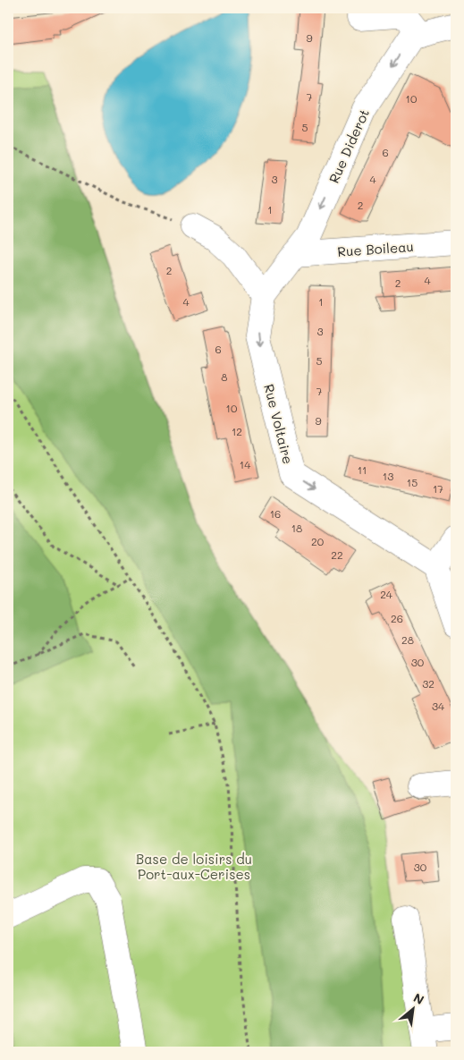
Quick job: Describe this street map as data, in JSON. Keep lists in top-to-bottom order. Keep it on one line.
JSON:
{"streets":{"street":["Rue Diderot","Rue Boileau","Rue Voltaire"]},"crossings":[["Rue Diderot","Rue Boileau"],["Rue Diderot","Rue Voltaire"]],"one_way":["Rue Diderot","Rue Voltaire"],"parks":["Base de loisirs du Port-aux-Cerises"],"house_numbers":["9","7","10","5","6","3","4","2","1","2","4","2","4","1","3","6","5","8","7","10","9","12","14","11","13","15","17","16","18","20","22","24","26","28","30","32","34","30"],"north":"top right"}
